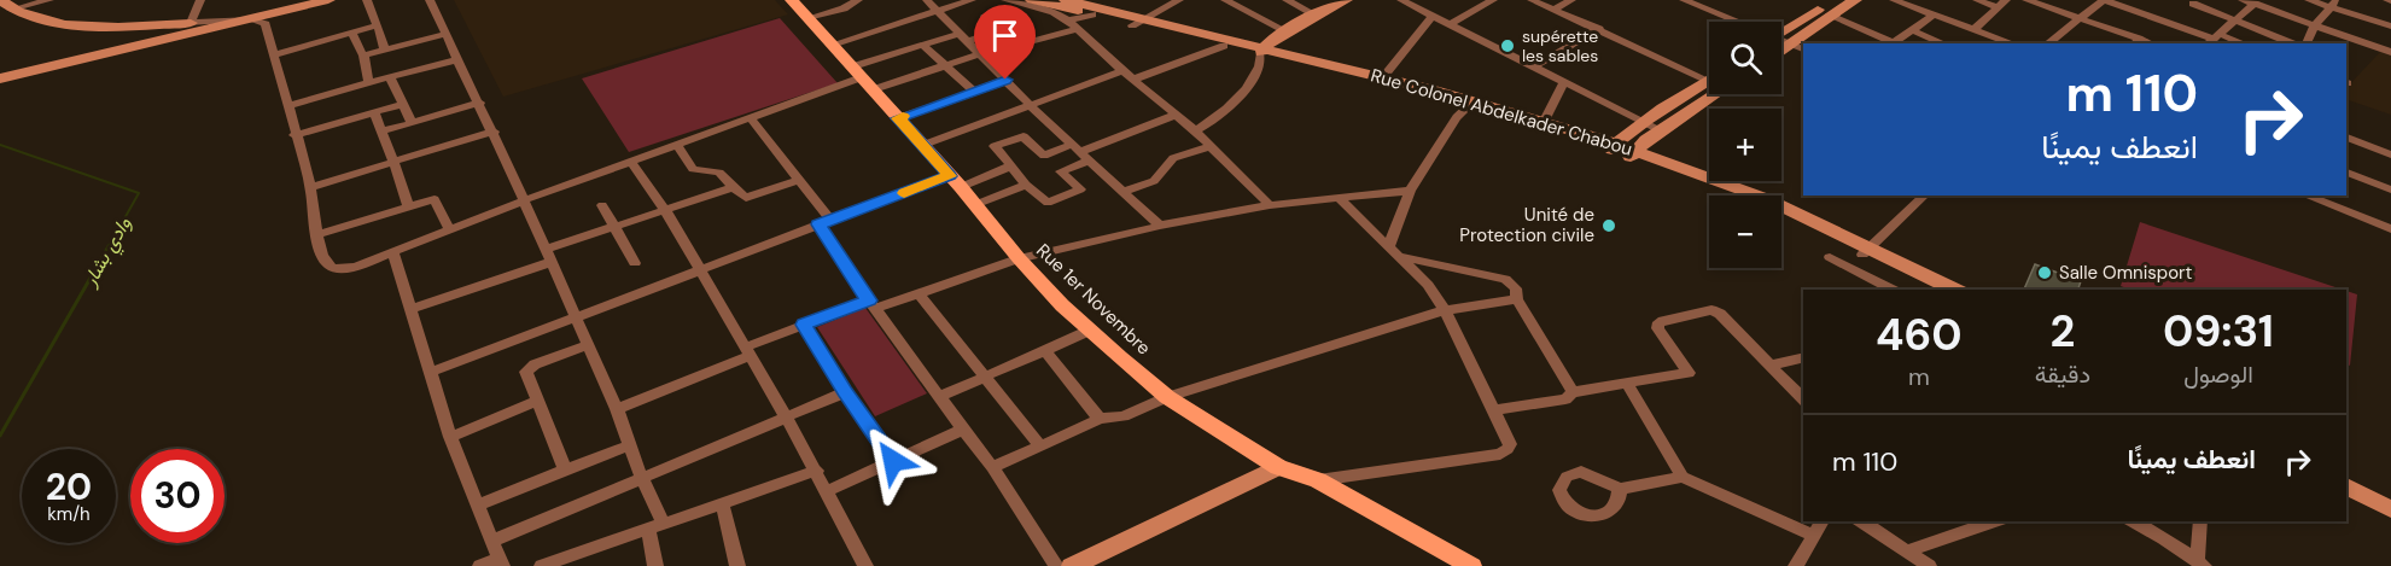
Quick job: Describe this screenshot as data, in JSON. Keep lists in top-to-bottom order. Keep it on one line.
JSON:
{"streets":{"main road":["Rue Colonel Abdelkader Chabou","Rue 1er Novembre"]},"water":["وادي بشار"],"places":["supérette les sables","Unité de Protection civile","Salle Omnisport"],"page":{"map_buttons":["+","−"],"turn":["110 m","انعطف يمينًا"],"eta":["09:31","الوصول","2","دقيقة","460","m"],"list":[{"name":"انعطف يمينًا","value":"110 m"}],"speed":"20 km/h","limit":"30"}}
